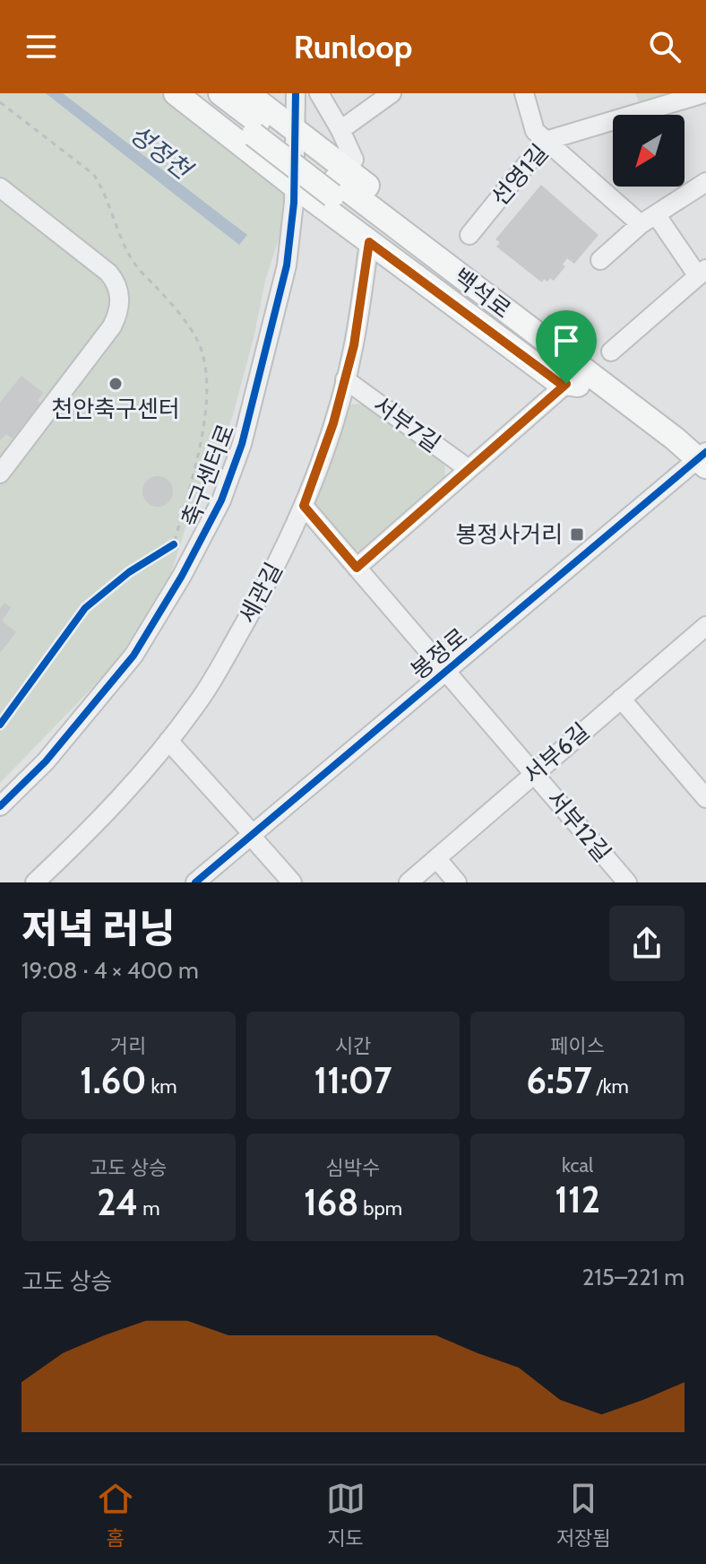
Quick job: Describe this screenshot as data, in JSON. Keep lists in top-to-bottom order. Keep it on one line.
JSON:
{"streets":{"main road":["백석로"],"street":["선영1길","서부7길","축구센터로","세관길","봉정로","서부6길","서부12길"]},"crossings":[["백석로","서부7길"],["백석로","봉정로"],["서부7길","세관길"],["서부7길","서부12길"],["세관길","서부12길"],["봉정로","서부12길"],["서부6길","서부12길"]],"water":["성정천"],"places":{"other":["천안축구센터"],"transit":["봉정사거리"]},"north":"bottom left","page":{"header":"Runloop","heading":["저녁 러닝","19:08 · 4 × 400 m"],"stats":[["거리","1.60 km"],["시간","11:07"],["페이스","6:57 /km"],["고도 상승","24 m"],["심박수","168 bpm"],["kcal","112"]],"chart":["고도 상승","215–221 m"],"tabs":["홈","지도","저장됨"]}}
